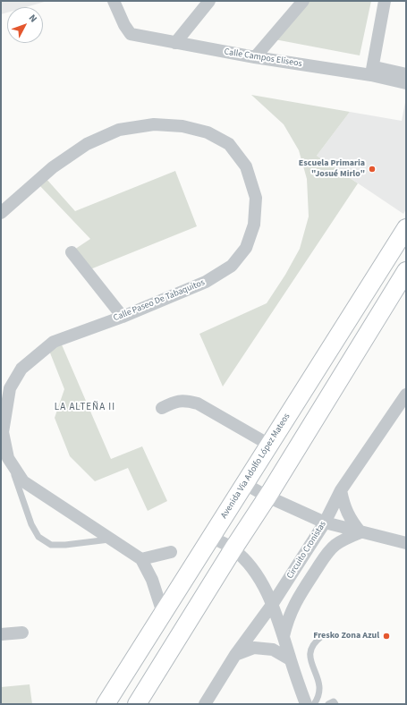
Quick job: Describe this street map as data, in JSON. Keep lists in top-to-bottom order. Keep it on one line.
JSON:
{"streets":{"main road":["Avenida Via Adolfo López Mateos"],"street":["Calle Campos Eliseos","Calle Paseo De Tabaquitos","Circuito Cronistas"]},"crossings":[["Calle Paseo De Tabaquitos","Avenida Via Adolfo López Mateos"]],"districts":["LA ALTEÑA II"],"places":["Escuela Primaria \"Josué Mirlo\"","Fresko Zona Azul"],"north":"top right"}
